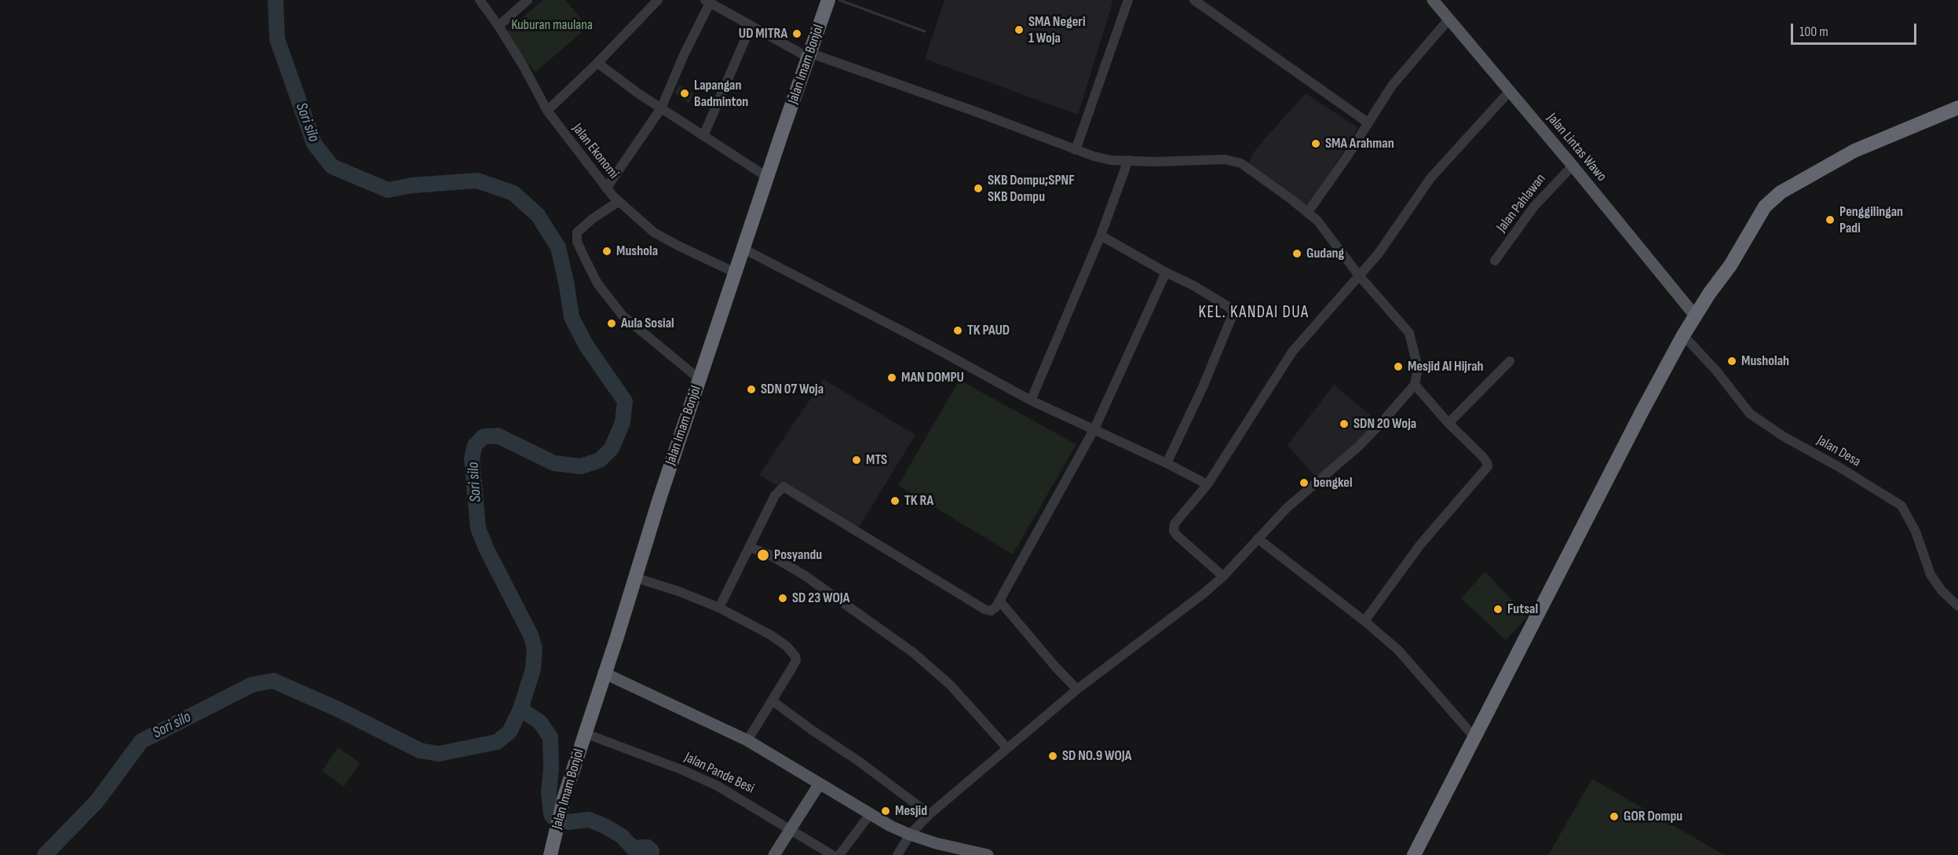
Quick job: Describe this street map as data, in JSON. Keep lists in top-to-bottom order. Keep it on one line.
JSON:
{"streets":{"highway":["Jalan Imam Bonjol"],"main road":["Jalan Lintas Wawo"],"street":["Jalan Ekonomi","Jalan Pahlawan","Jalan Desa","Jalan Pande Besi"]},"crossings":[["Jalan Imam Bonjol","Jalan Ekonomi"],["Jalan Imam Bonjol","Jalan Pande Besi"],["Jalan Lintas Wawo","Jalan Pahlawan"]],"districts":["KEL. KANDAI DUA"],"water":["Sori silo"],"parks":["Kuburan maulana"],"places":["SMA Negeri 1 Woja","UD MITRA","Lapangan Badminton","SMA Arahman","SKB Dompu;SPNF SKB Dompu","Penggilingan Padi","Mushola","Gudang","Aula Sosial","TK PAUD","Musholah","Mesjid Al Hijrah","MAN DOMPU","SDN 07 Woja","SDN 20 Woja","MTS","bengkel","TK RA","Posyandu","SD 23 WOJA","Futsal","SD NO.9 WOJA","Mesjid","GOR Dompu"],"scale_bar":"100 m"}
